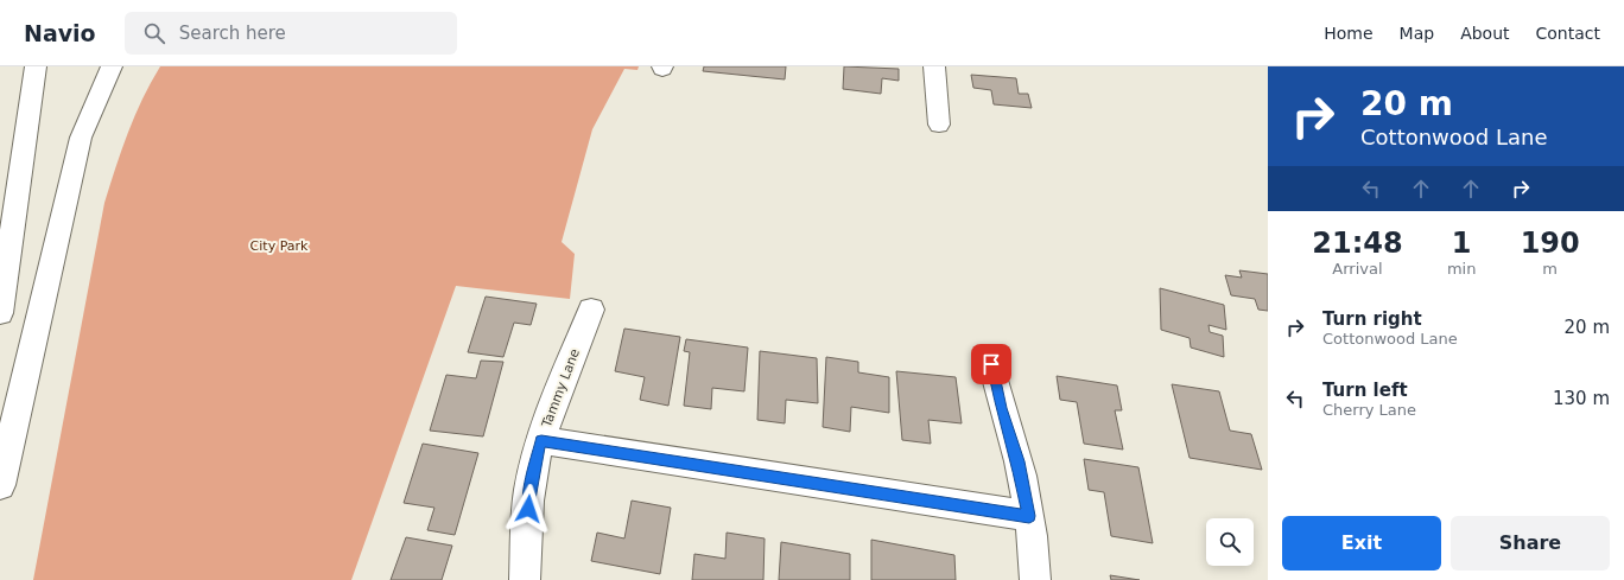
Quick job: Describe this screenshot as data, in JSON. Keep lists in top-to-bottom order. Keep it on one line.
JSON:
{"streets":{"main road":["Tammy Lane"]},"parks":["City Park"],"page":{"header":"Navio","search":"Search here","nav":["Home","Map","About","Contact"],"turn":["20 m","Cottonwood Lane"],"eta":["21:48","Arrival","1","min","190","m"],"list":[{"name":"Turn right","note":"Cottonwood Lane","value":"20 m"},{"name":"Turn left","note":"Cherry Lane","value":"130 m"}],"buttons":["Exit","Share"]}}
